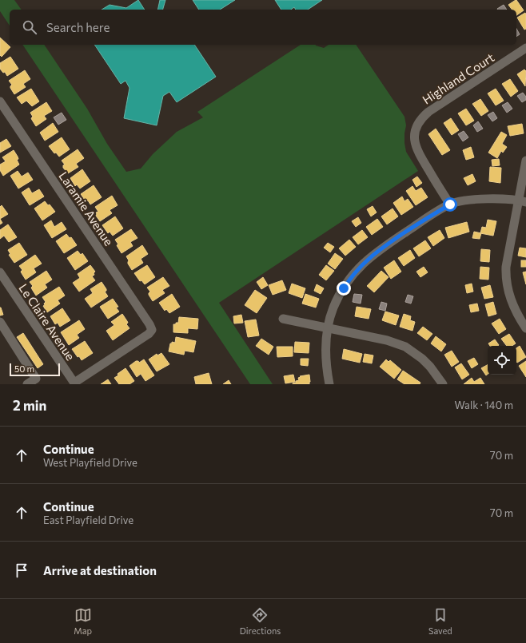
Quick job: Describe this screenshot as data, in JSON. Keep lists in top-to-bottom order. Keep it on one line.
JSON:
{"streets":{"street":["Highland Court","Laramie Avenue","Le Claire Avenue"]},"crossings":[["Laramie Avenue","Le Claire Avenue"]],"scale_bar":"50 m","page":{"search":"Search here","scale":"50 m","heading":["2 min","Walk · 140 m"],"list":[["Continue","West Playfield Drive","70 m"],["Continue","East Playfield Drive","70 m"],"Arrive at destination"],"nav":["Map","Directions","Saved"]}}
